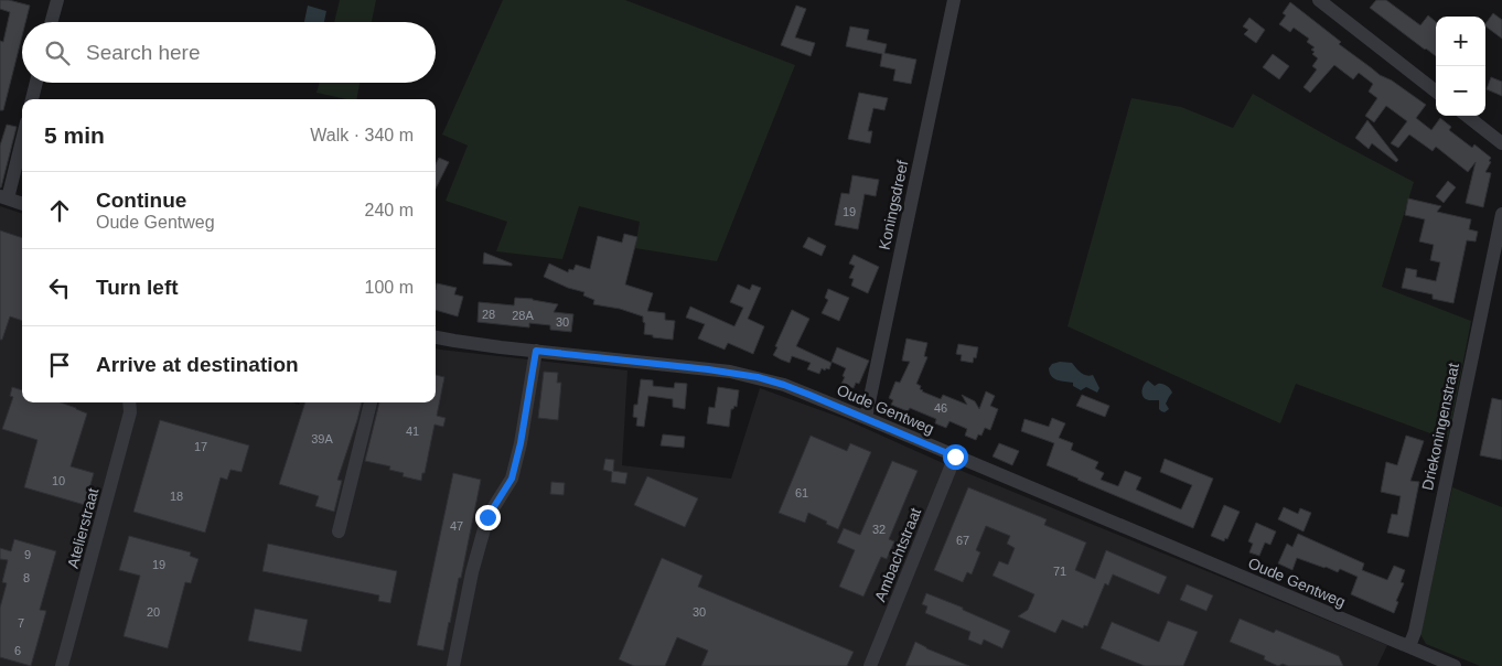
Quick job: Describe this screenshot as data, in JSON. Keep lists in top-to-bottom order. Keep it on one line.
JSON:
{"streets":{"street":["Koningsdreef","Oude Gentweg","Driekoningenstraat","Atelierstraat","Ambachtstraat"]},"crossings":[["Koningsdreef","Oude Gentweg"],["Oude Gentweg","Driekoningenstraat"],["Oude Gentweg","Ambachtstraat"]],"house_numbers":["19","28","28A","30","46","41","39A","17","10","61","18","47","32","67","9","19","71","8","20","30","7","6"],"page":{"map_buttons":["+","−"],"search":"Search here","heading":["5 min","Walk · 340 m"],"list":[["Continue","Oude Gentweg","240 m"],["Turn left","100 m"],"Arrive at destination"]}}
